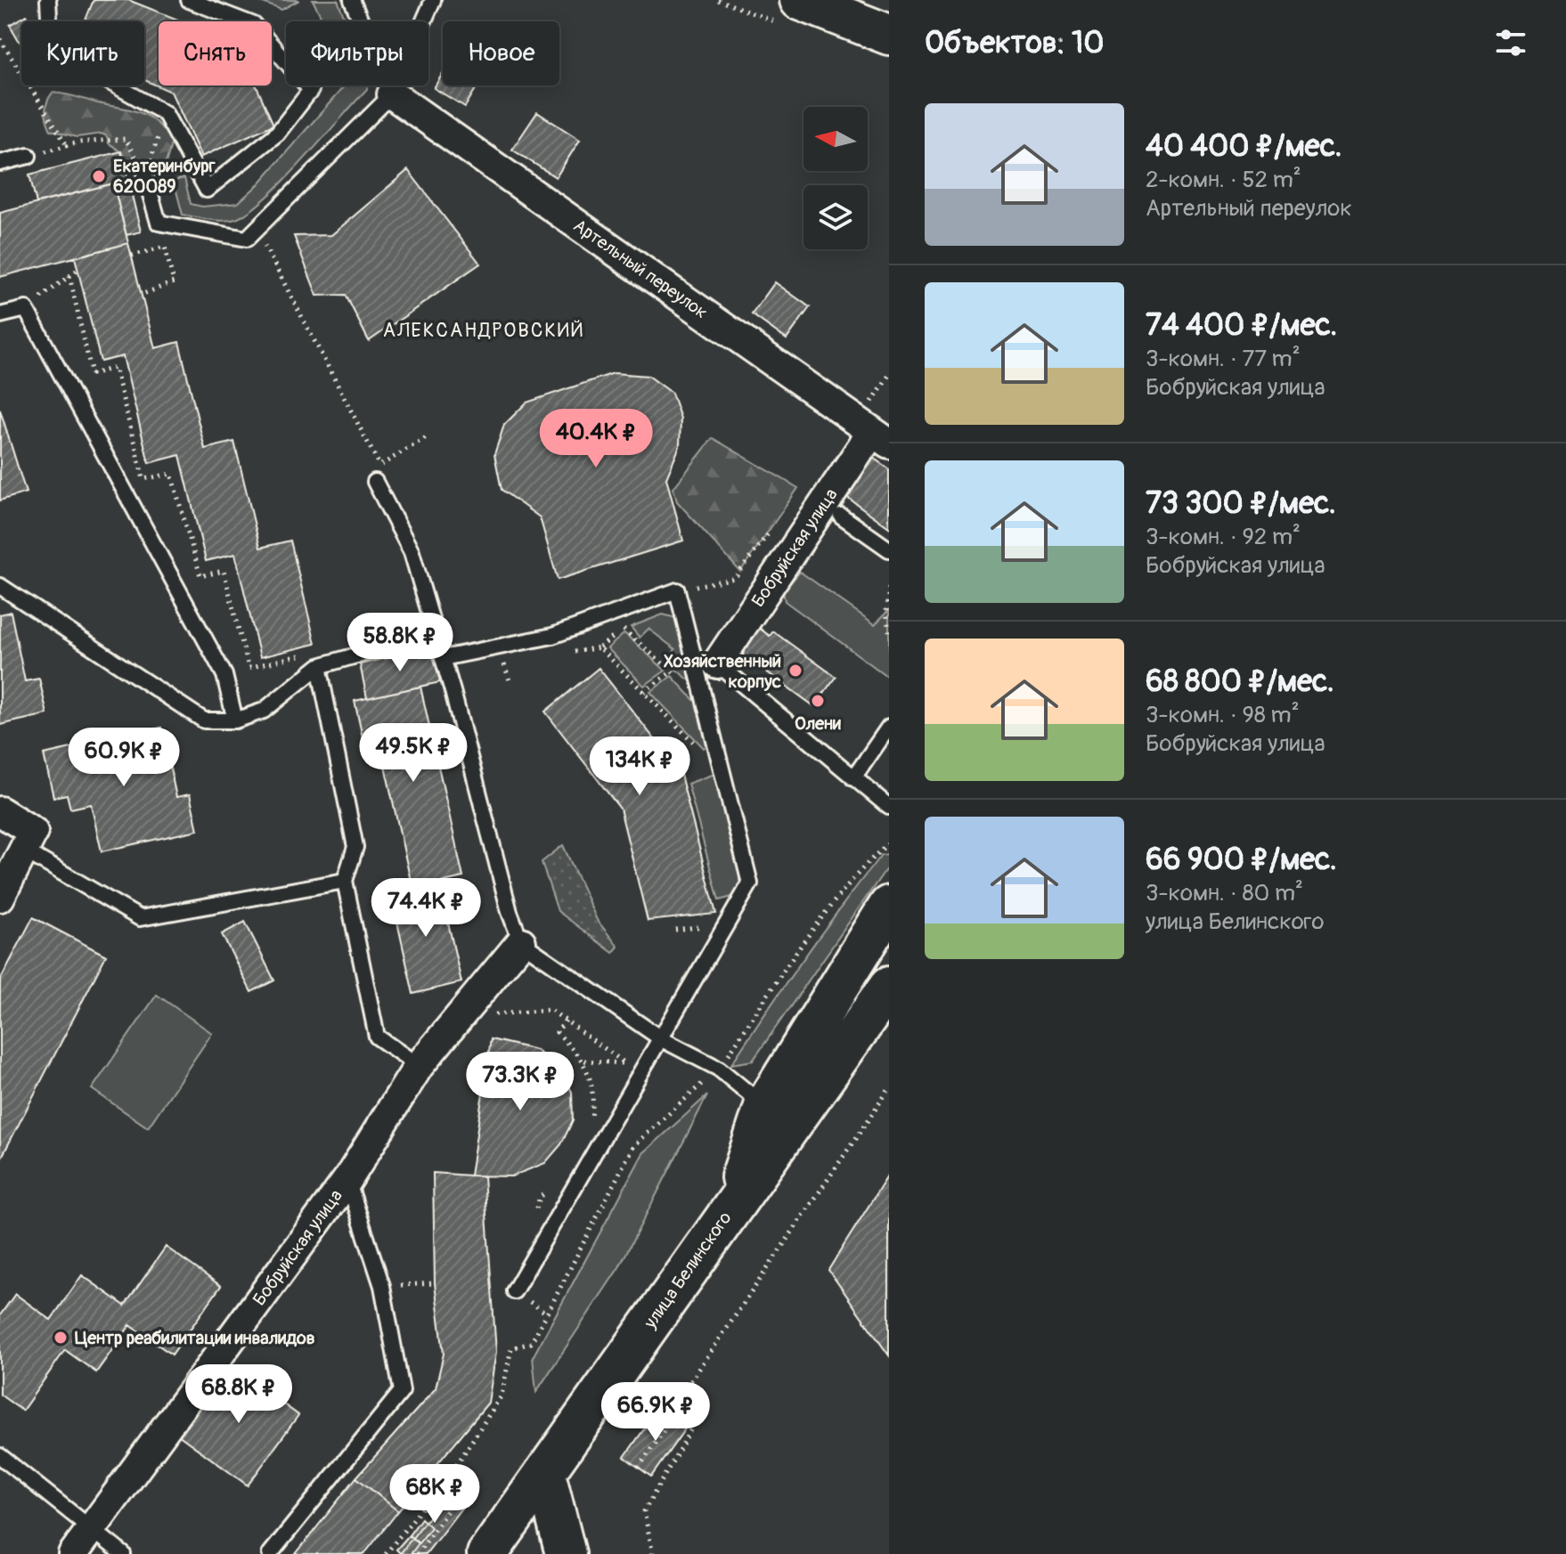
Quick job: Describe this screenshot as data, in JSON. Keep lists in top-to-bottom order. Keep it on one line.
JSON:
{"streets":{"main road":["улица Белинского"],"street":["Артельный переулок","Бобруйская улица"]},"crossings":[["Артельный переулок","Бобруйская улица"]],"districts":["АЛЕКСАНДРОВСКИЙ"],"places":["Екатеринбург 620089","Хозяйственный корпус","Олени","Центр реабилитации инвалидов"],"north":"left","page":{"heading":"Объектов: 10","chip":["Купить","Снять","Фильтры","Новое"],"list":[{"name":"40 400 ₽/мес.","note":"2-комн. · 52 m² · Артельный переулок"},{"name":"74 400 ₽/мес.","note":"3-комн. · 77 m² · Бобруйская улица"},{"name":"73 300 ₽/мес.","note":"3-комн. · 92 m² · Бобруйская улица"},{"name":"68 800 ₽/мес.","note":"3-комн. · 98 m² · Бобруйская улица"},{"name":"66 900 ₽/мес.","note":"3-комн. · 80 m² · улица Белинского"}],"price":["40.4K ₽","58.8K ₽","49.5K ₽","60.9K ₽","134K ₽","74.4K ₽","73.3K ₽","68.8K ₽","66.9K ₽","68K ₽"]}}
